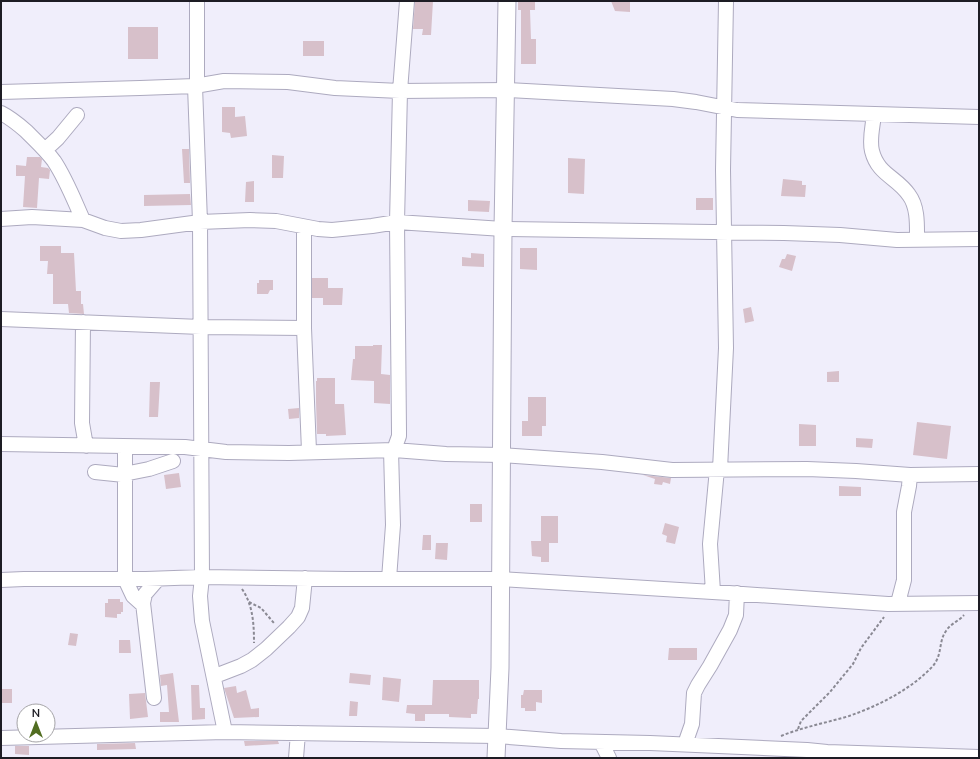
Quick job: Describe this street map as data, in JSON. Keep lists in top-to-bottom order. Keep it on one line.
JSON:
{"north":"top"}
